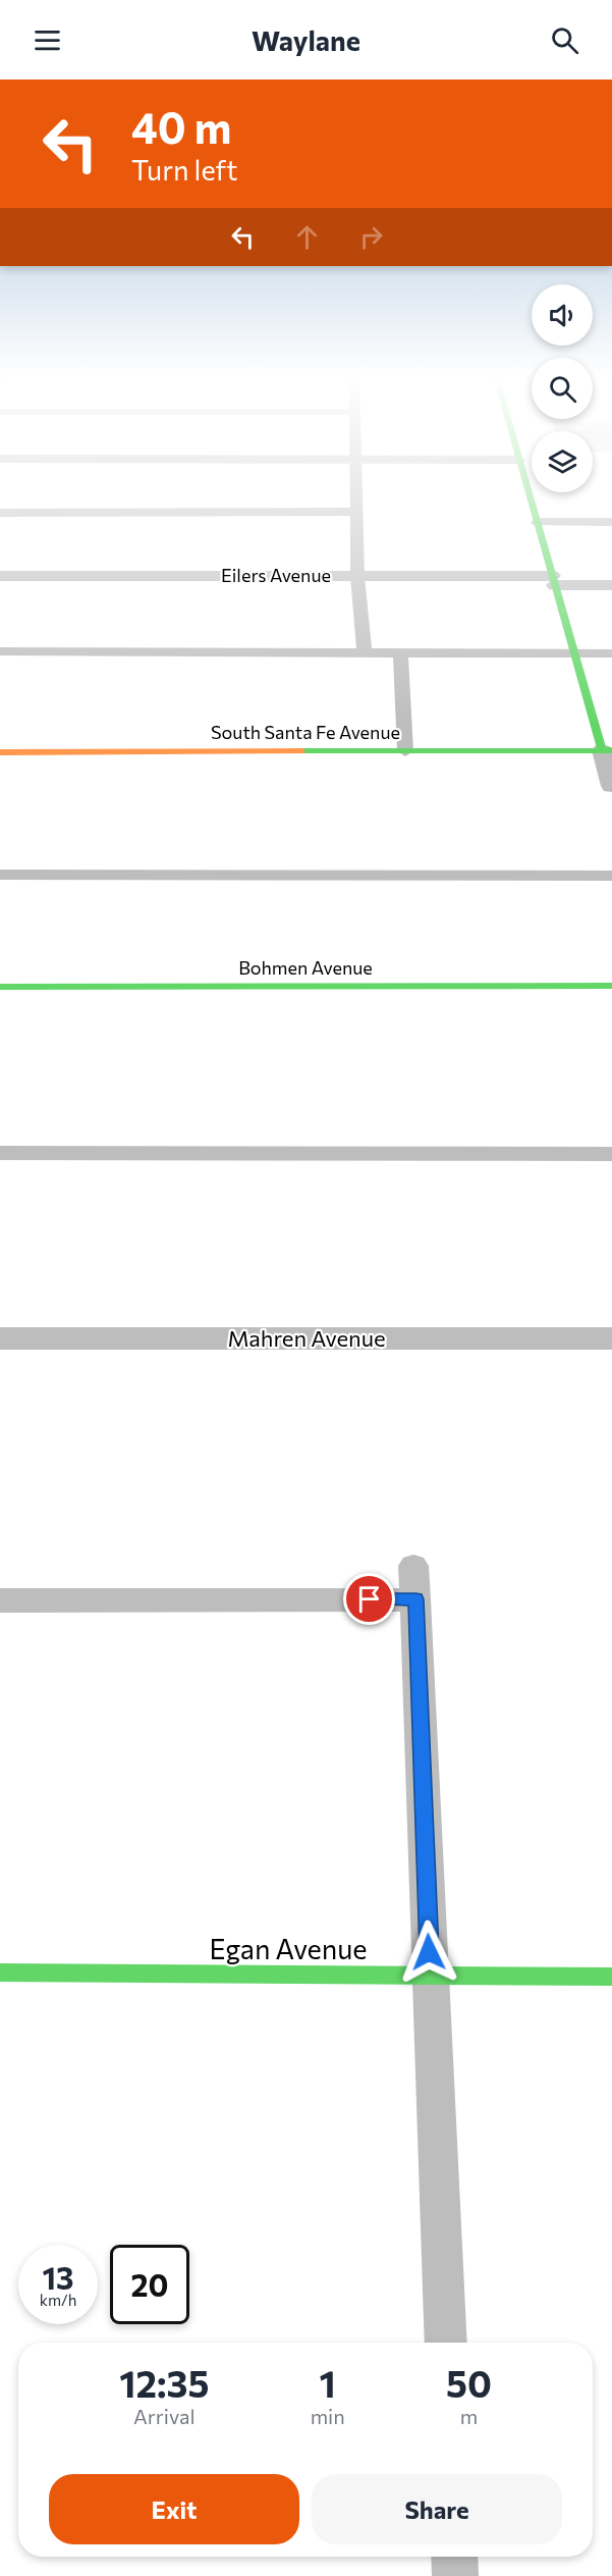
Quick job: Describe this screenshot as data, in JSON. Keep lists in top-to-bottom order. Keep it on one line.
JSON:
{"streets":{"street":["Eilers Avenue","South Santa Fe Avenue","Bohmen Avenue","Mahren Avenue","Egan Avenue"]},"page":{"header":"Waylane","turn":["40 m","Turn left"],"speed":"13 km/h","limit":"20","eta":["12:35","Arrival","1","min","50","m"],"buttons":["Exit","Share"]}}
